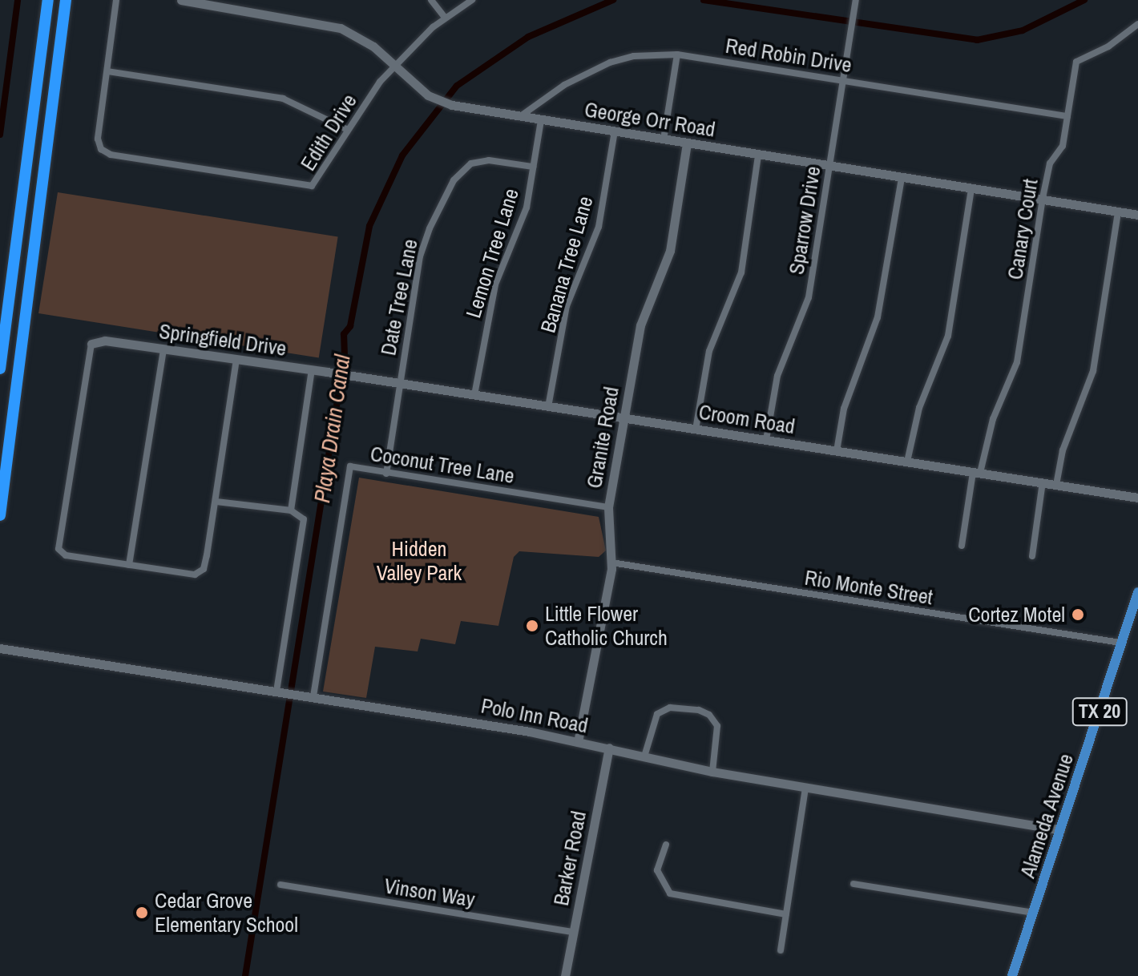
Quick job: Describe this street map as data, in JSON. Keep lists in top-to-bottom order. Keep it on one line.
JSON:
{"streets":{"main road":["TX 20","Alameda Avenue"],"street":["Red Robin Drive","George Orr Road","Edith Drive","Sparrow Drive","Canary Court","Lemon Tree Lane","Banana Tree Lane","Date Tree Lane","Springfield Drive","Croom Road","Granite Road","Coconut Tree Lane","Rio Monte Street","Polo Inn Road","Barker Road","Vinson Way"]},"crossings":[["Red Robin Drive","George Orr Road"],["Red Robin Drive","Sparrow Drive"],["Red Robin Drive","Canary Court"],["George Orr Road","Edith Drive"],["George Orr Road","Sparrow Drive"],["George Orr Road","Canary Court"],["George Orr Road","Lemon Tree Lane"],["George Orr Road","Banana Tree Lane"],["George Orr Road","Granite Road"],["Sparrow Drive","Croom Road"],["Canary Court","Croom Road"],["Lemon Tree Lane","Date Tree Lane"],["Lemon Tree Lane","Croom Road"],["Banana Tree Lane","Croom Road"],["Date Tree Lane","Croom Road"],["Date Tree Lane","Coconut Tree Lane"],["Springfield Drive","Croom Road"],["Croom Road","Granite Road"],["Granite Road","Coconut Tree Lane"],["Granite Road","Rio Monte Street"],["Granite Road","Polo Inn Road"],["Coconut Tree Lane","Polo Inn Road"],["Rio Monte Street","Alameda Avenue"],["Polo Inn Road","Alameda Avenue"],["Polo Inn Road","Barker Road"],["Barker Road","Vinson Way"]],"water":["Playa Drain Canal"],"parks":["Hidden Valley Park"],"places":["Cortez Motel","Little Flower Catholic Church","Cedar Grove Elementary School"]}
